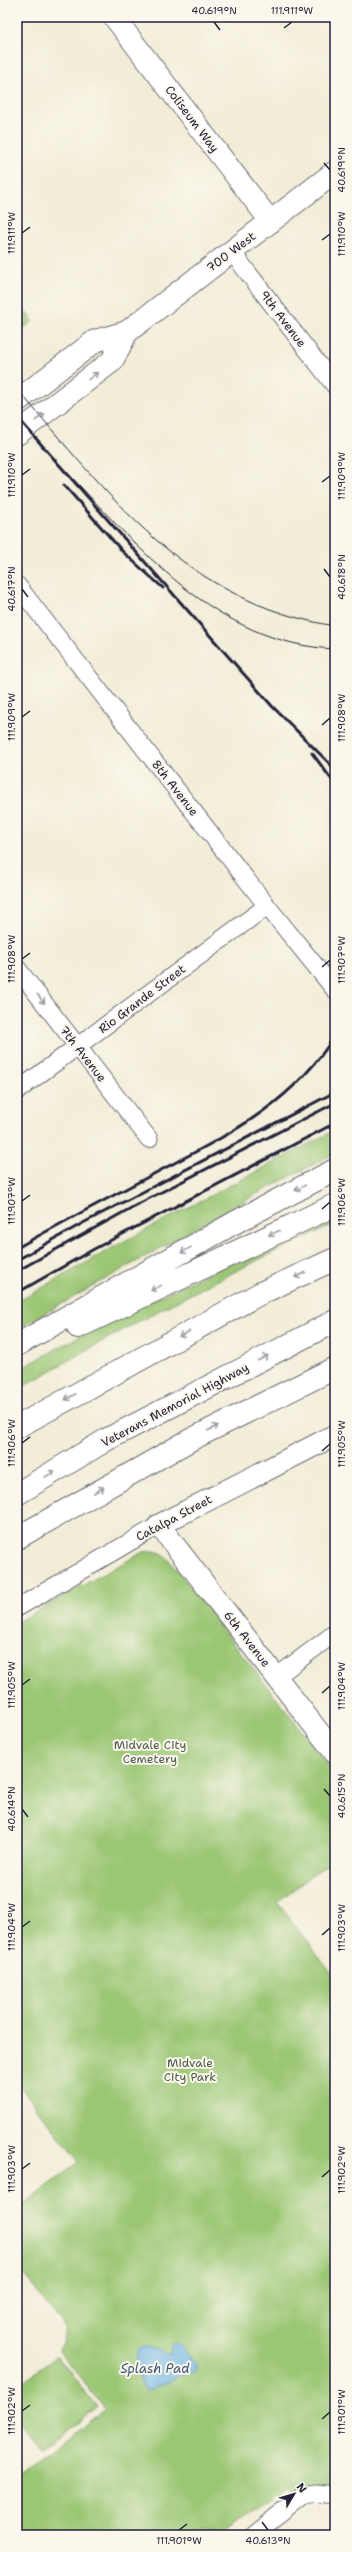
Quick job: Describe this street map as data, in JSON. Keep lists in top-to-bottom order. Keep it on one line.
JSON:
{"streets":{"main road":["700 West","Veterans Memorial Highway"],"street":["Coliseum Way","9th Avenue","8th Avenue","Rio Grande Street","7th Avenue","Catalpa Street","6th Avenue"]},"crossings":[["Coliseum Way","700 West"],["700 West","9th Avenue"],["8th Avenue","Rio Grande Street"],["Rio Grande Street","7th Avenue"],["Catalpa Street","6th Avenue"]],"one_way":["7th Avenue"],"water":["Splash Pad"],"parks":["Midvale City Cemetery","Midvale City Park"],"north":"top right","coordinates":["40.619°N","111.911°W","111.910°W","111.909°W","40.618°N","40.617°N","111.908°W","111.907°W","111.906°W","111.905°W","111.904°W","40.615°N","40.614°N","111.903°W","111.902°W","111.901°W","40.613°N"]}
